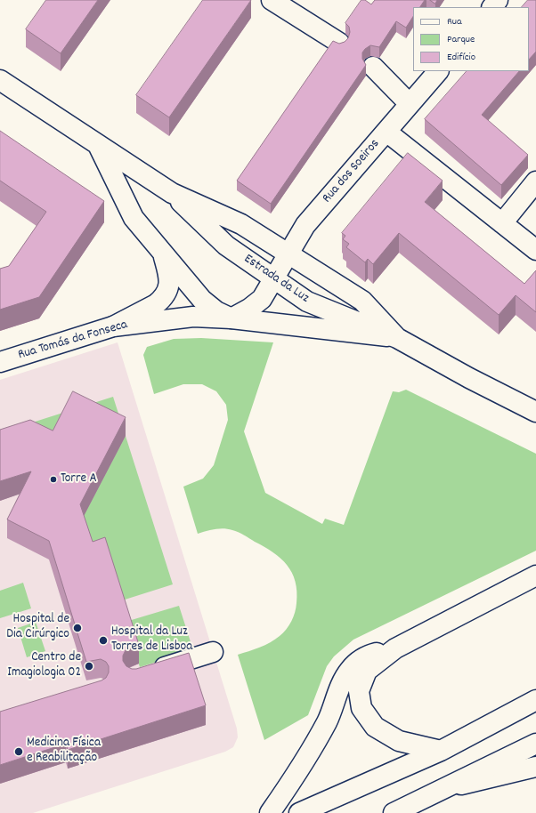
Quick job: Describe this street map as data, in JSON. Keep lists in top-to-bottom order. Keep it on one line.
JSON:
{"streets":{"main road":["Rua dos Soeiros","Estrada da Luz","Rua Tomás da Fonseca"]},"crossings":[["Rua dos Soeiros","Estrada da Luz"],["Estrada da Luz","Rua Tomás da Fonseca"]],"places":["Torre A","Hospital de Dia Cirúrgico","Hospital da Luz Torres de Lisboa","Centro de Imagiologia 02","Medicina Física e Reabilitação"],"legend":["Rua","Parque","Edifício"]}
